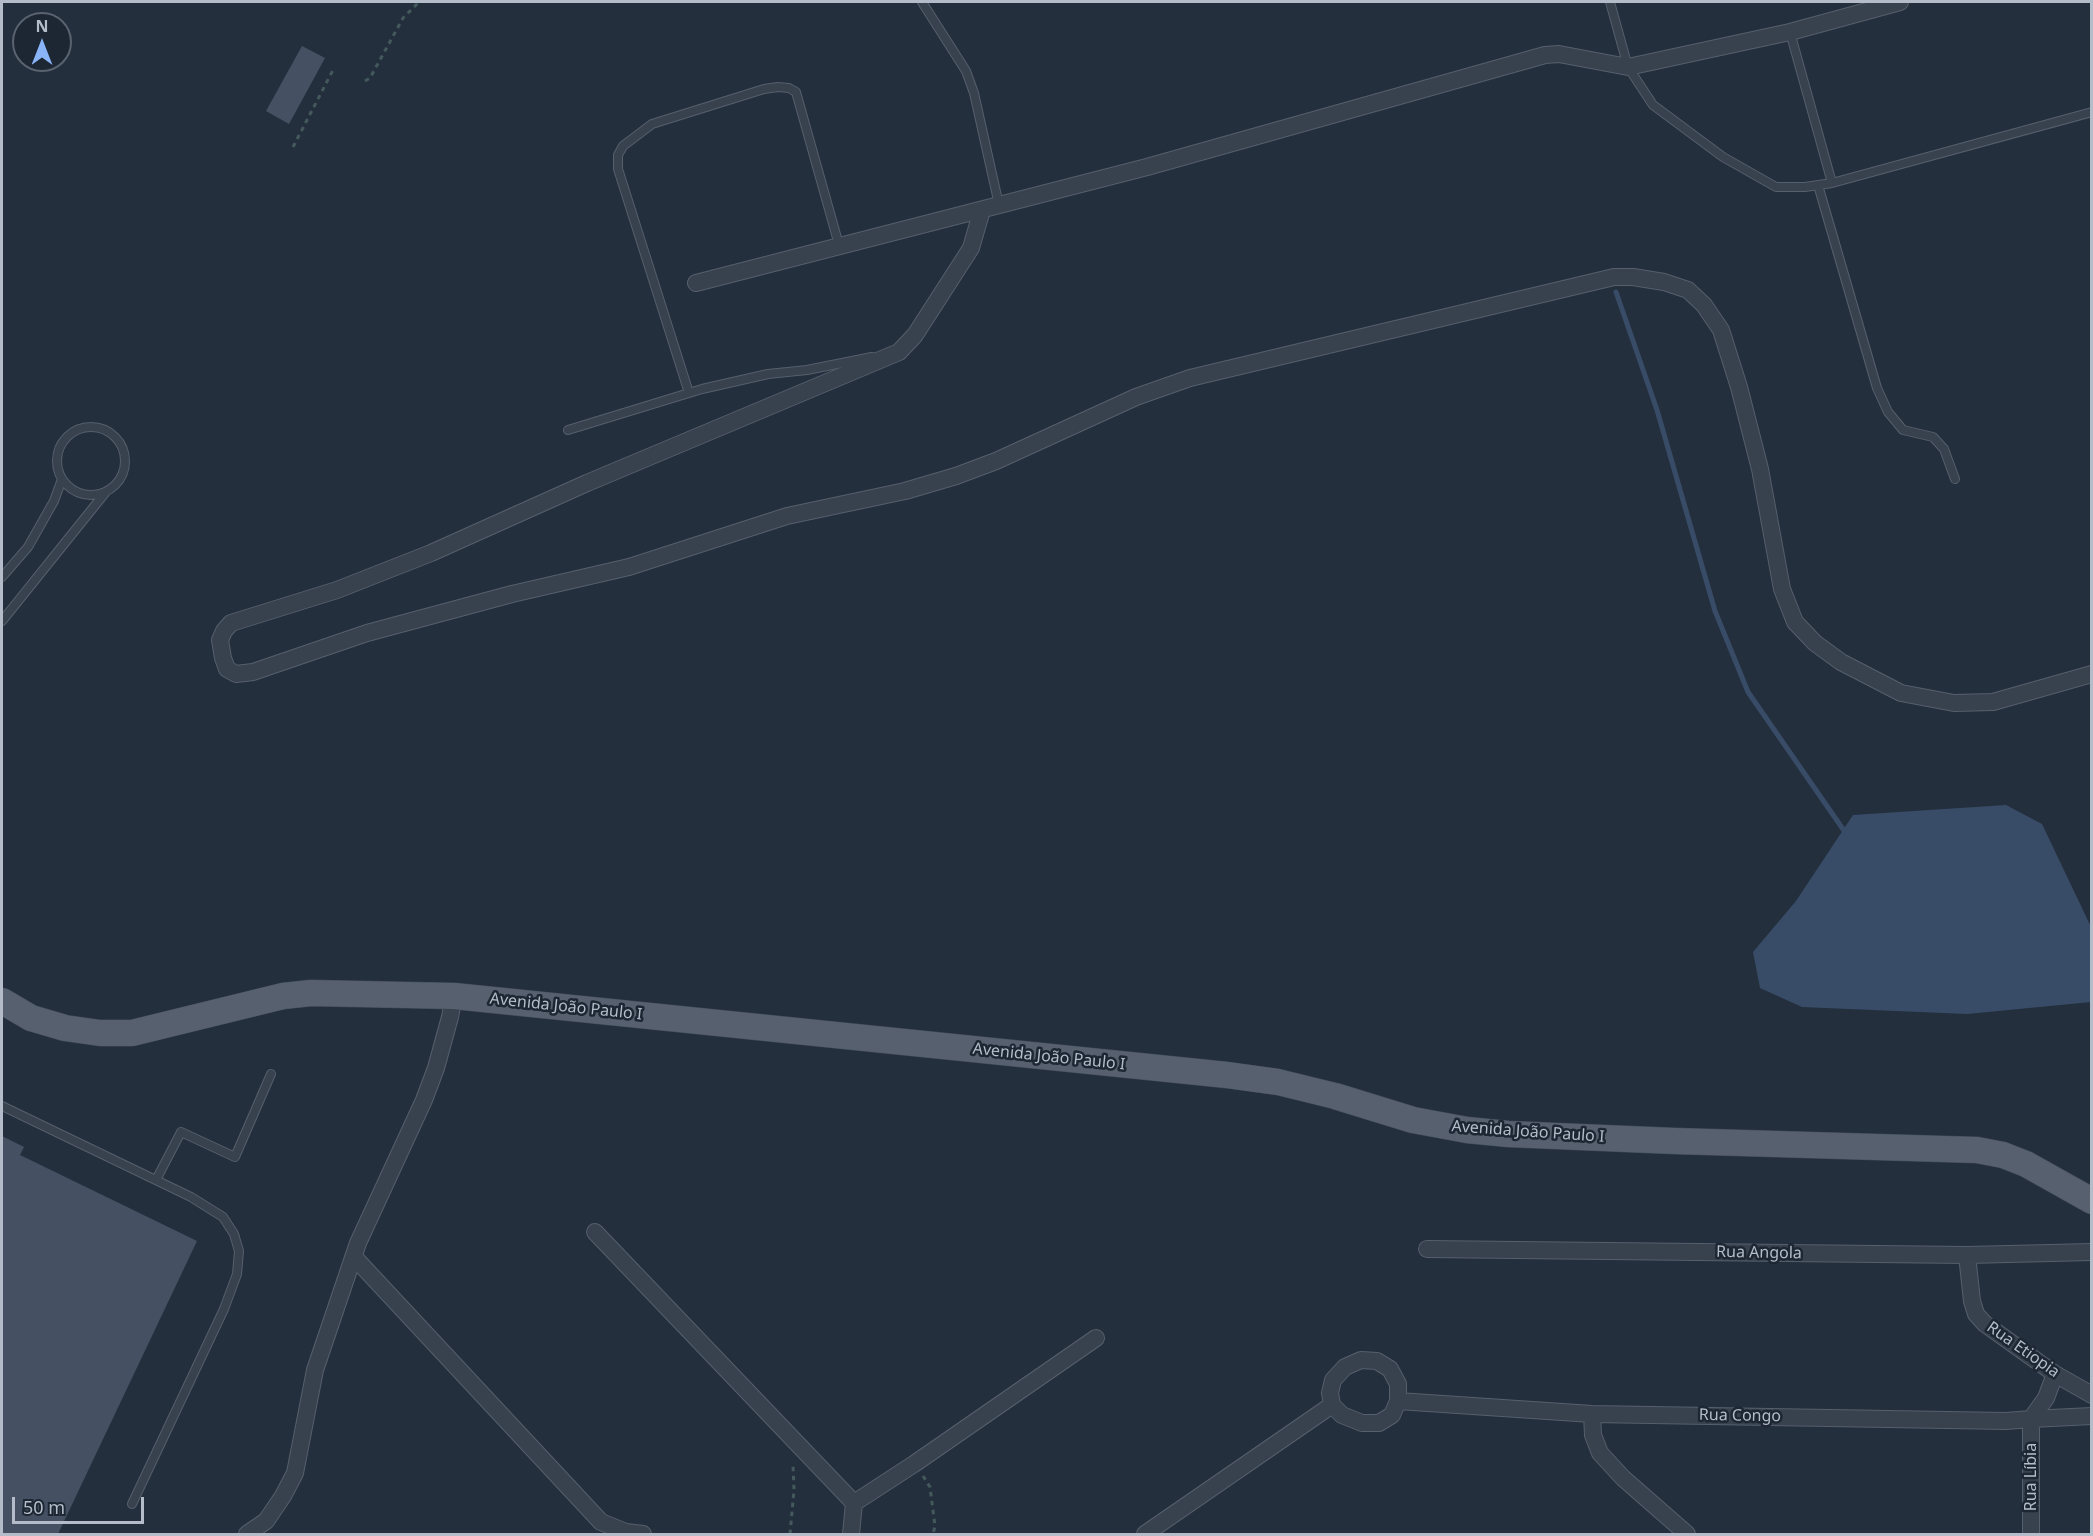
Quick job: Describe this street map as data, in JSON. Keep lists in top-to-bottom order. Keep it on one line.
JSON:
{"streets":{"main road":["Avenida João Paulo I"],"street":["Rua Angola","Rua Etiopia","Rua Congo","Rua Líbia"]},"crossings":[["Rua Angola","Rua Etiopia"],["Rua Congo","Rua Líbia"]],"scale_bar":"50 m","north":"top"}
